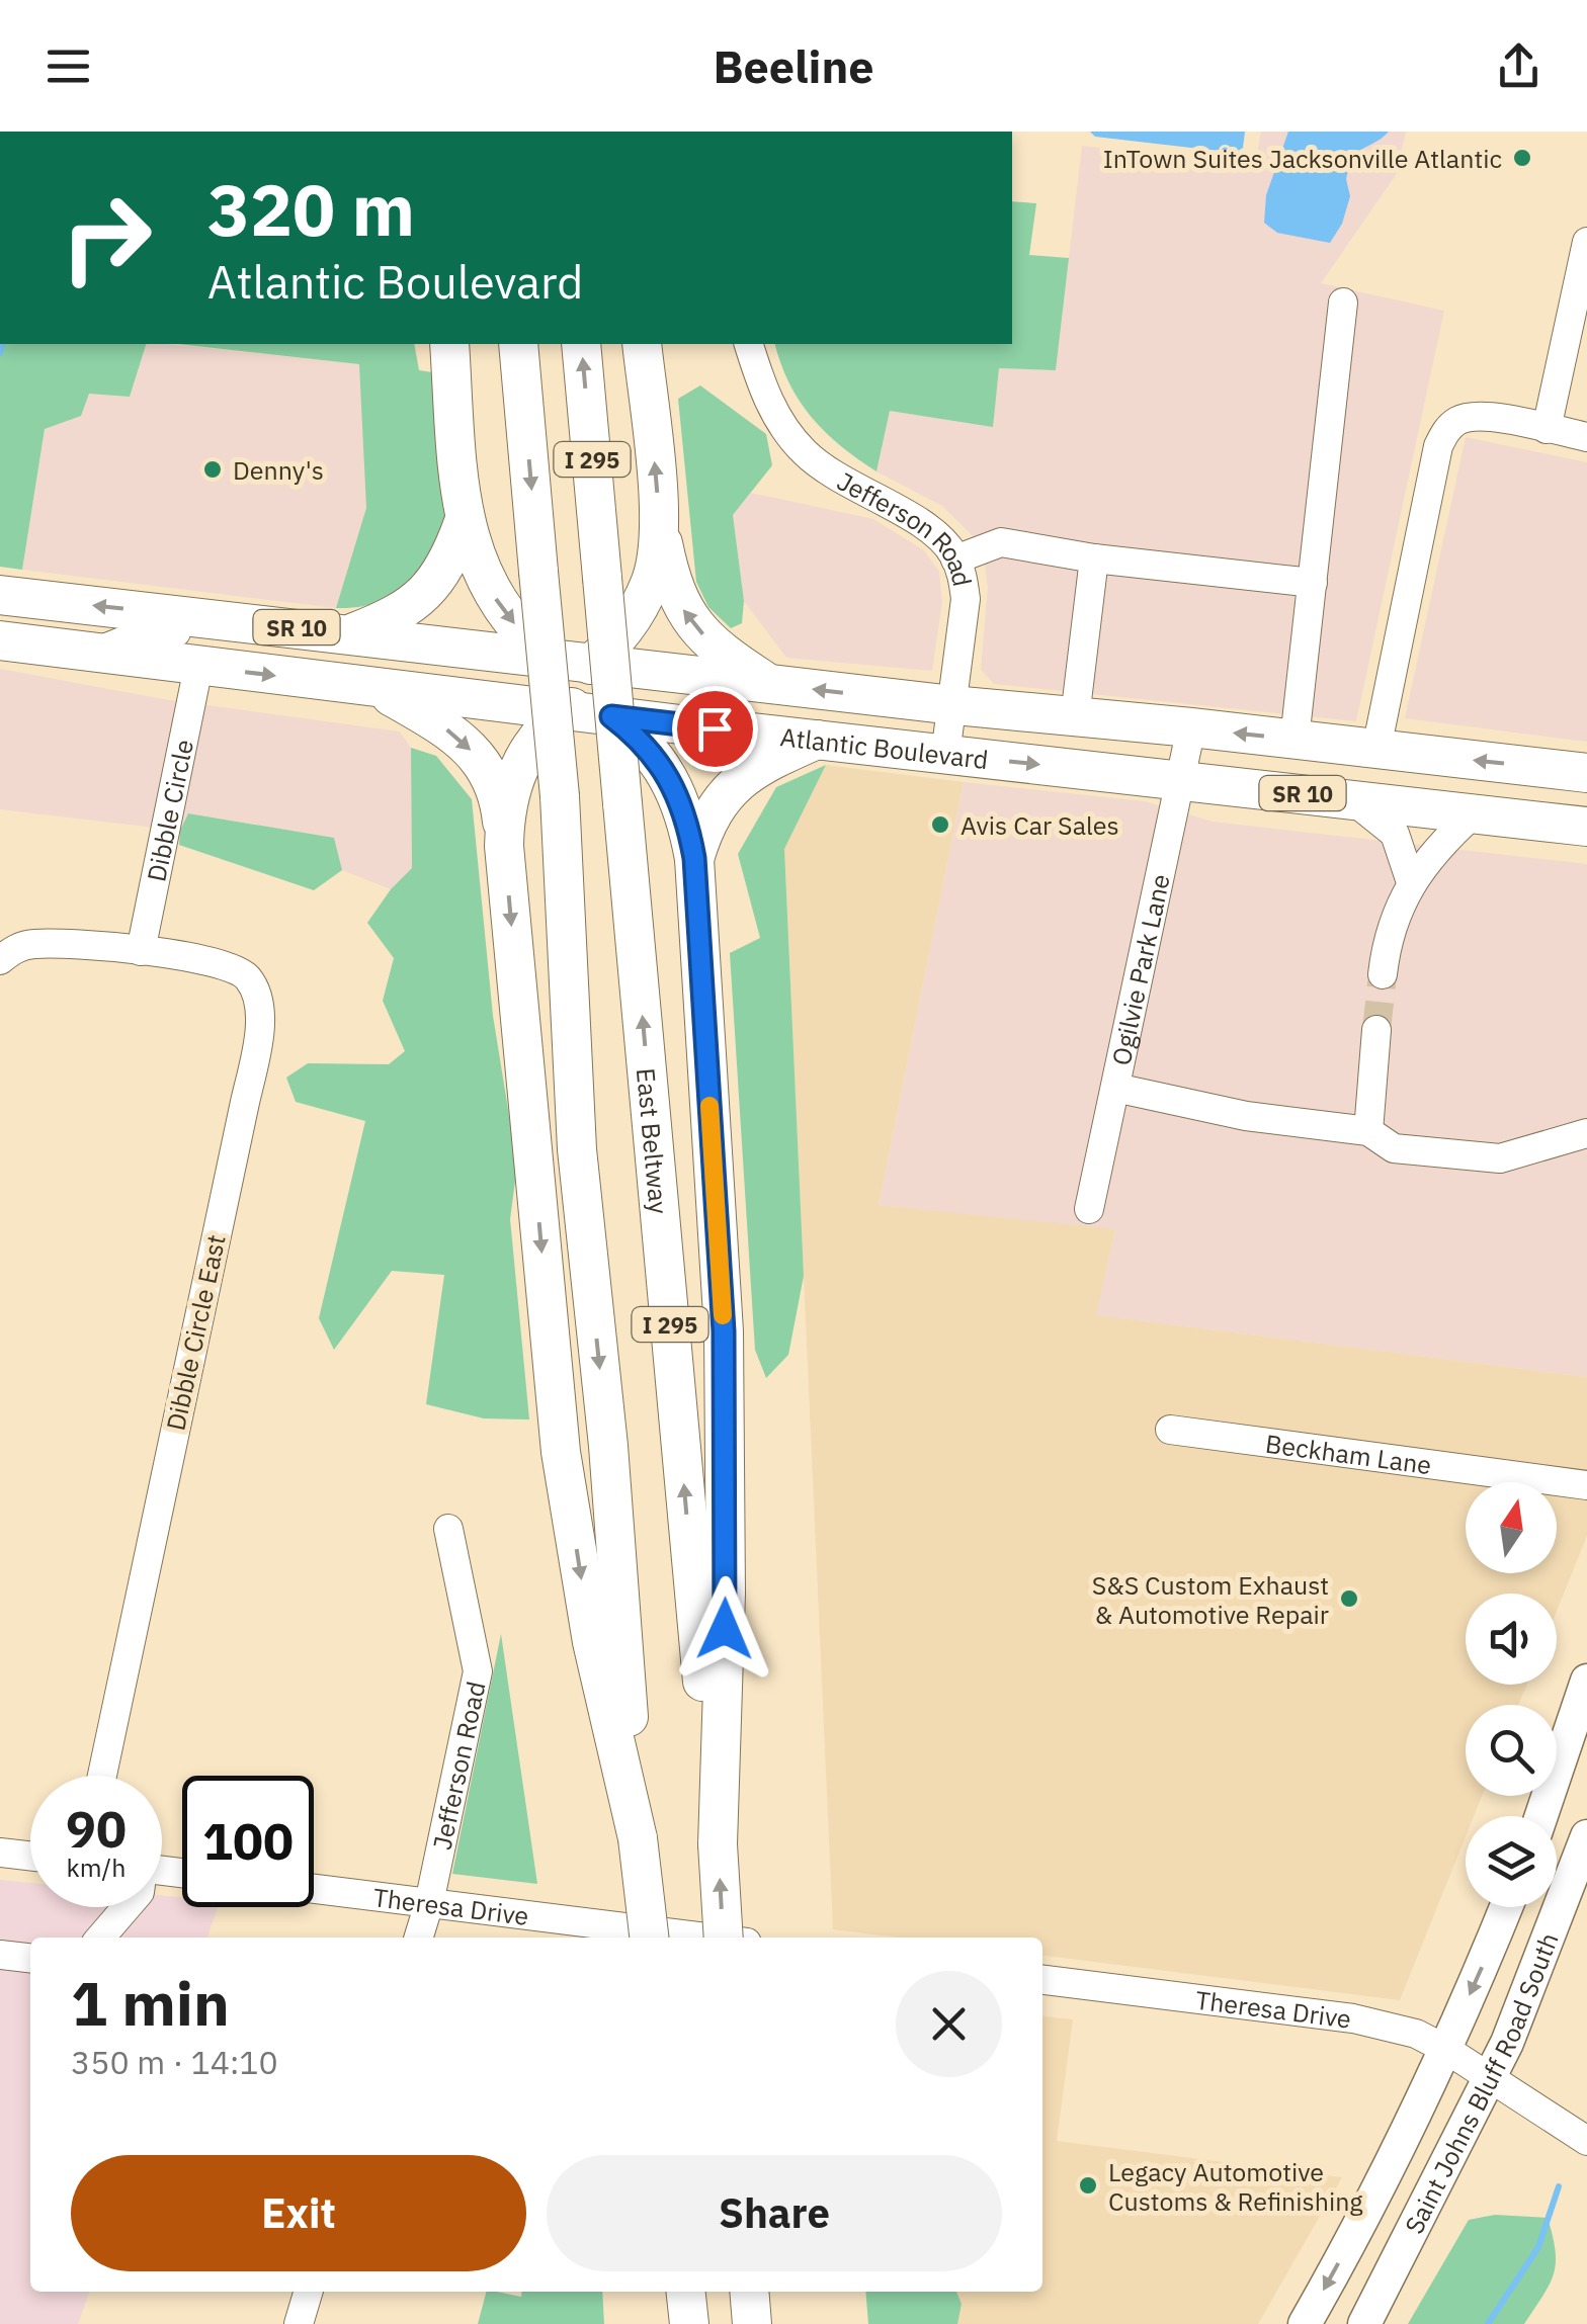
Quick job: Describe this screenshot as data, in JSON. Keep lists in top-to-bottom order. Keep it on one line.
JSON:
{"streets":{"highway":["I 295","SR 10","Atlantic Boulevard","East Beltway"],"main road":["Saint Johns Bluff Road South"],"street":["Jefferson Road","Dibble Circle","Ogilvie Park Lane","Dibble Circle East","Beckham Lane","Theresa Drive"]},"crossings":[["Jefferson Road","Atlantic Boulevard"],["Jefferson Road","Theresa Drive"],["SR 10","Atlantic Boulevard"],["SR 10","Dibble Circle"],["Atlantic Boulevard","Ogilvie Park Lane"],["Dibble Circle","Dibble Circle East"],["Theresa Drive","Saint Johns Bluff Road South"]],"places":["InTown Suites Jacksonville Atlantic","Denny's","Avis Car Sales","S&S Custom Exhaust & Automotive Repair","Legacy Automotive Customs & Refinishing"],"north":"top","page":{"header":"Beeline","turn":["320 m","Atlantic Boulevard"],"speed":"90 km/h","limit":"100","heading":["1 min","350 m · 14:10"],"buttons":["Exit","Share"]}}
